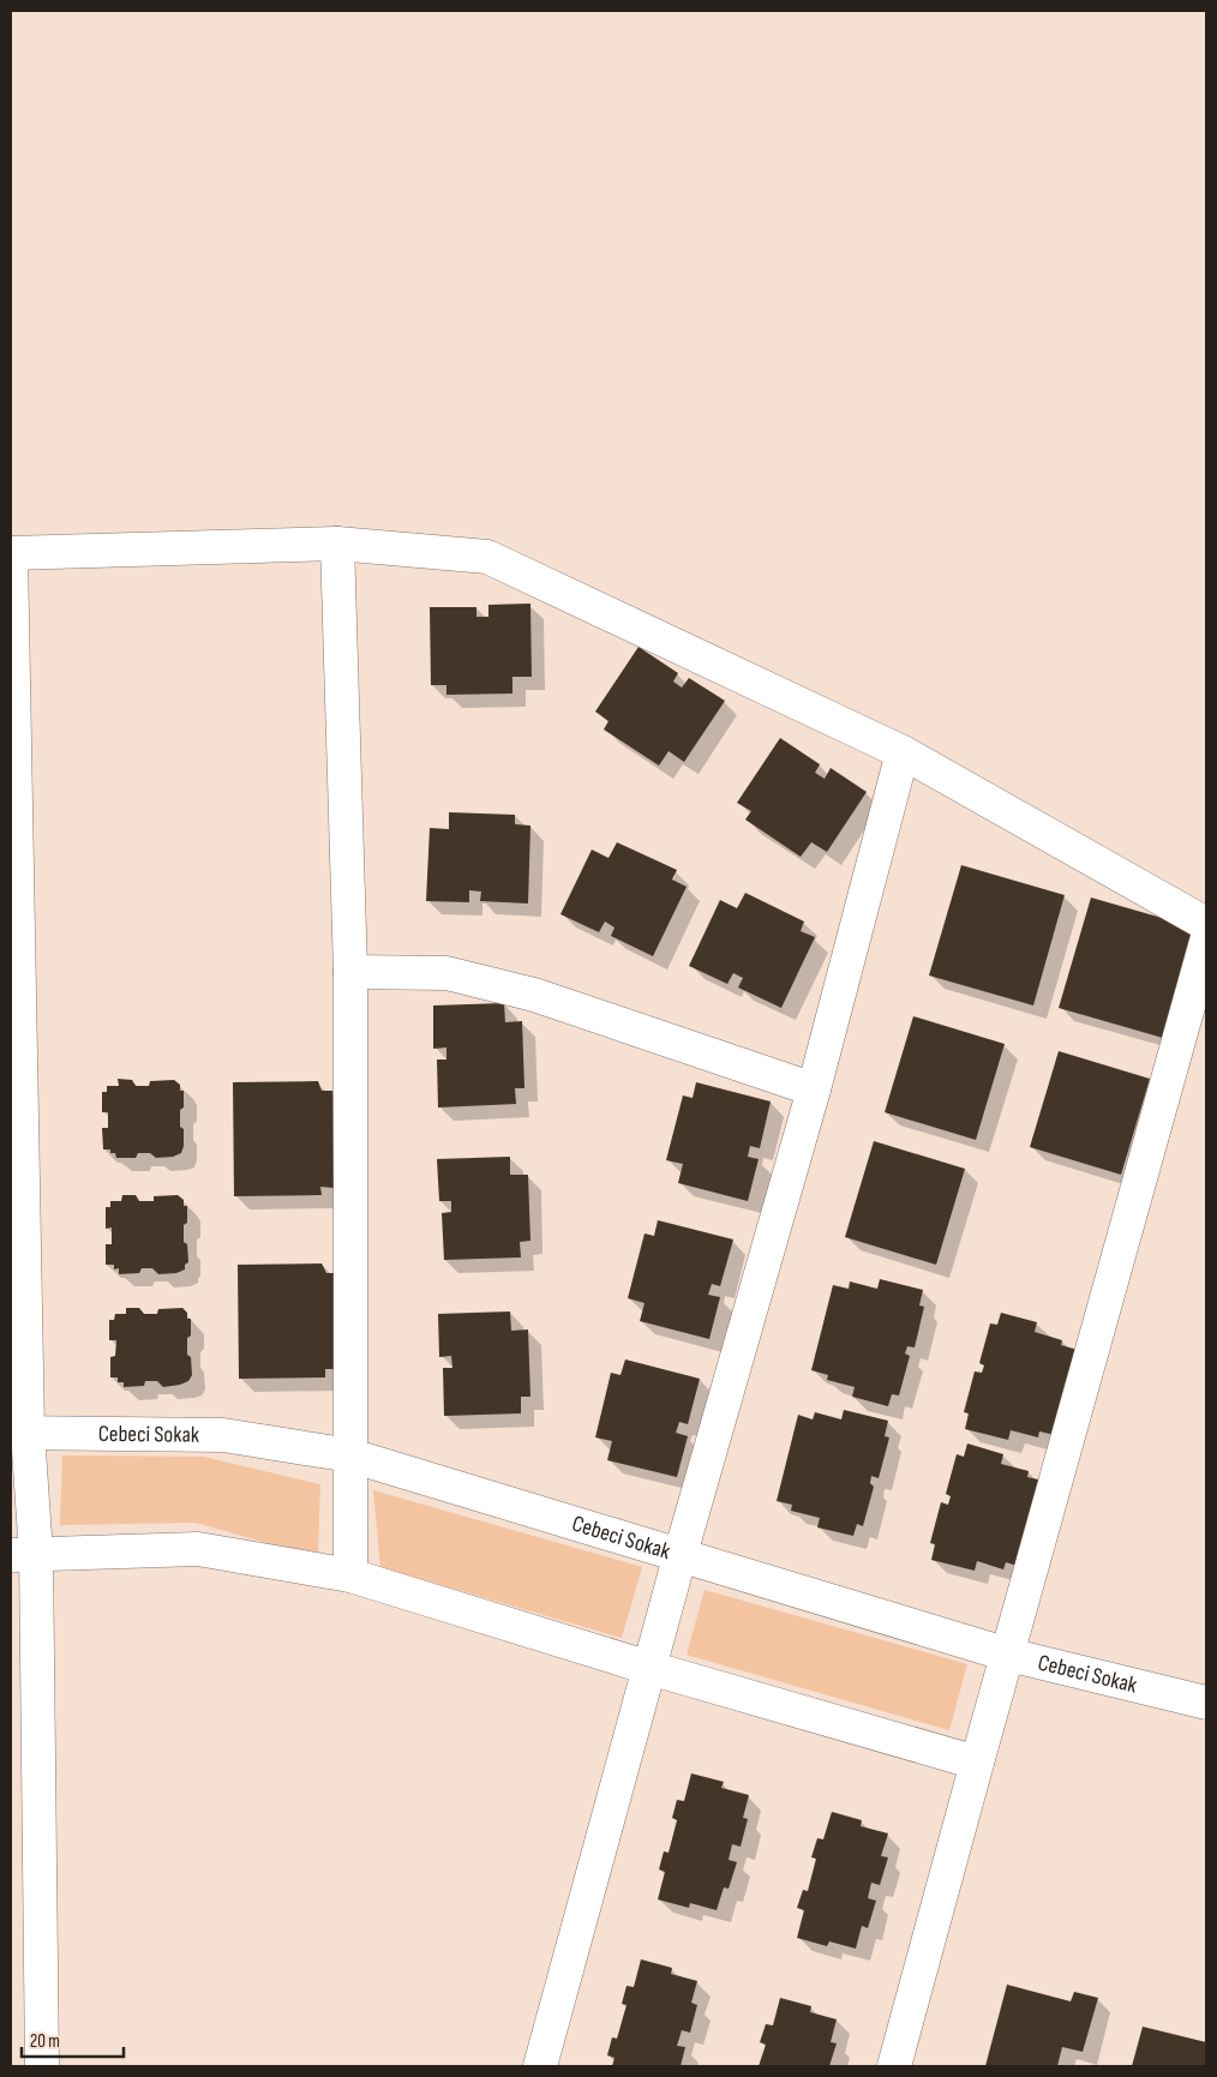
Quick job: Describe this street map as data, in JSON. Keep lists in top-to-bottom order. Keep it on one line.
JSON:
{"streets":{"street":["Cebeci Sokak"]},"scale_bar":"20 m"}
